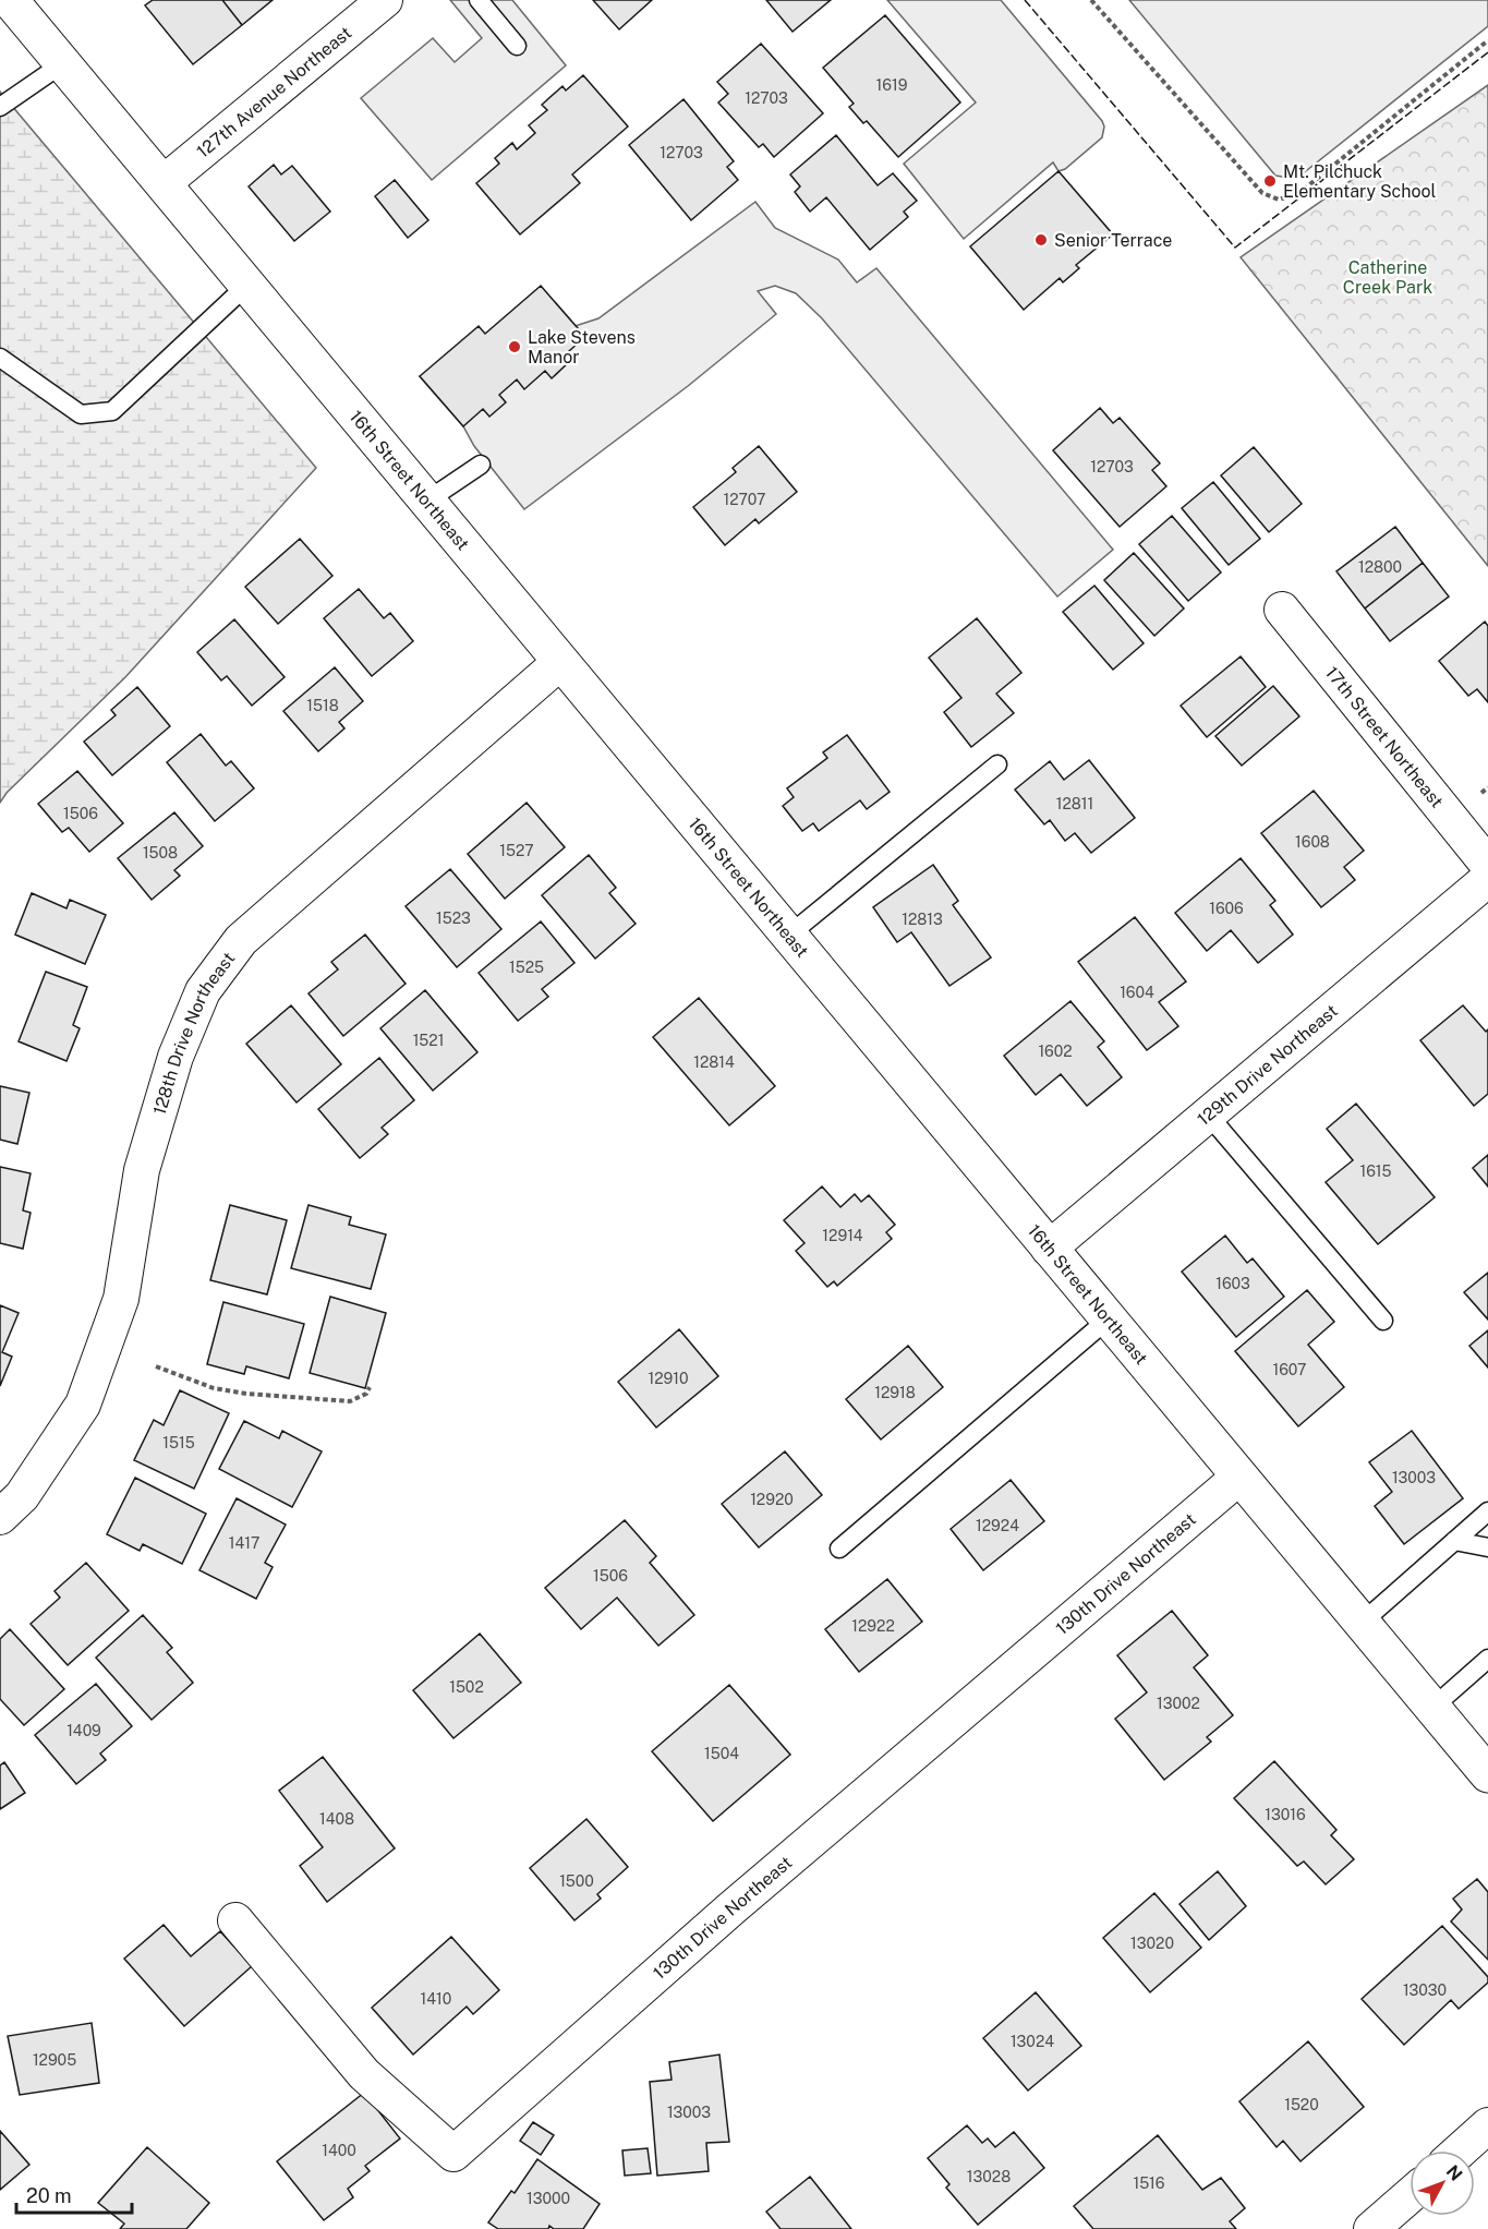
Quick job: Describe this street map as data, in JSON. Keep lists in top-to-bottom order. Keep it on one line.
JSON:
{"streets":{"street":["127th Avenue Northeast","16th Street Northeast","17th Street Northeast","128th Drive Northeast","129th Drive Northeast","130th Drive Northeast"]},"crossings":[["127th Avenue Northeast","16th Street Northeast"],["16th Street Northeast","128th Drive Northeast"],["16th Street Northeast","129th Drive Northeast"],["16th Street Northeast","130th Drive Northeast"]],"parks":["Catherine Creek Park"],"places":["Mt. Pilchuck Elementary School","Senior Terrace","Lake Stevens Manor"],"house_numbers":["1619","12703","12703","12703","12707","12800","1518","12811","1506","1608","1527","1508","1606","1523","12813","1525","1604","1521","1602","12814","1615","12914","1603","1607","12910","12918","1515","13003","12920","12924","1417","1506","12922","1502","13002","1409","1504","13016","1408","1500","13020","13030","1410","13024","12905","1520","13003","1400","13028","1516","13000"],"scale_bar":"20 m","north":"top right"}
